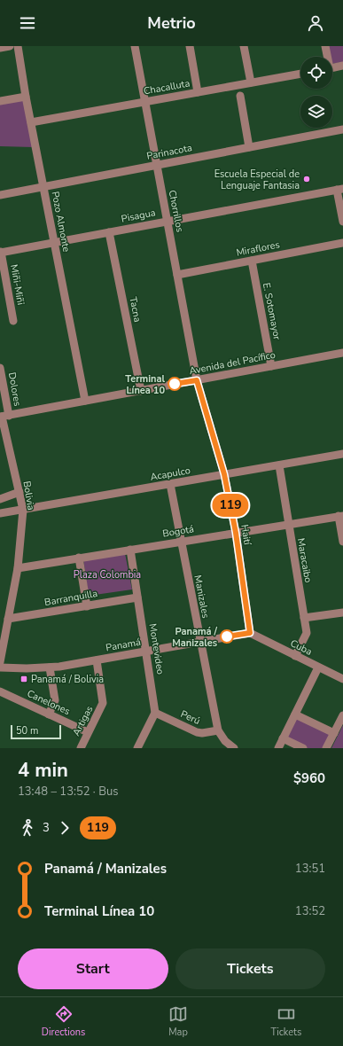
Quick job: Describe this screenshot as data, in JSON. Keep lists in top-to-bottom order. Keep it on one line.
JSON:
{"streets":{"street":["Chacalluta","Parinacota","Chorrillos","Pisagua","Pozo Almonte","Miraflores","Miñi-Miñi","Tacna","E. Sotomayor","Avenida del Pacífico","Dolores","Acapulco","Bolivia","Bogotá","Haití","Maracaibo","Manizales","Barranquilla","Panamá","Cuba","Montevideo","Canelones","Perú","Artigas"]},"crossings":[["Chacalluta","Chorrillos"],["Chacalluta","Pozo Almonte"],["Parinacota","Chorrillos"],["Parinacota","Pozo Almonte"],["Chorrillos","Pisagua"],["Chorrillos","Miraflores"],["Chorrillos","Avenida del Pacífico"],["Chorrillos","Haití"],["Pisagua","Pozo Almonte"],["Pisagua","Miñi-Miñi"],["Pisagua","Tacna"],["Pozo Almonte","Avenida del Pacífico"],["Miraflores","E. Sotomayor"],["Tacna","Avenida del Pacífico"],["E. Sotomayor","Avenida del Pacífico"],["Avenida del Pacífico","Dolores"],["Avenida del Pacífico","Bolivia"],["Avenida del Pacífico","Haití"],["Dolores","Bolivia"],["Acapulco","Bolivia"],["Acapulco","Haití"],["Acapulco","Maracaibo"],["Acapulco","Manizales"],["Bolivia","Bogotá"],["Bolivia","Barranquilla"],["Bogotá","Haití"],["Bogotá","Maracaibo"],["Bogotá","Manizales"],["Bogotá","Montevideo"],["Haití","Panamá"],["Haití","Cuba"],["Maracaibo","Cuba"],["Manizales","Panamá"],["Manizales","Perú"],["Barranquilla","Montevideo"],["Panamá","Cuba"],["Panamá","Montevideo"],["Panamá","Artigas"],["Montevideo","Perú"],["Canelones","Artigas"]],"parks":["Plaza Colombia"],"places":{"other":["Escuela Especial de Lenguaje Fantasia","Terminal Línea 10","Panamá / Manizales"],"transit":["Panamá / Bolivia"]},"lines":["bus line 119"],"scale_bar":"50 m","page":{"header":"Metrio","on_map":"119","scale":"50 m","heading":["4 min","13:48 – 13:52 · Bus","$960"],"legs":["3","119"],"list":[{"name":"Panamá / Manizales","value":"13:51"},{"name":"Terminal Línea 10","value":"13:52"}],"buttons":["Start","Tickets"],"tabs":["Directions","Map","Tickets"]}}
